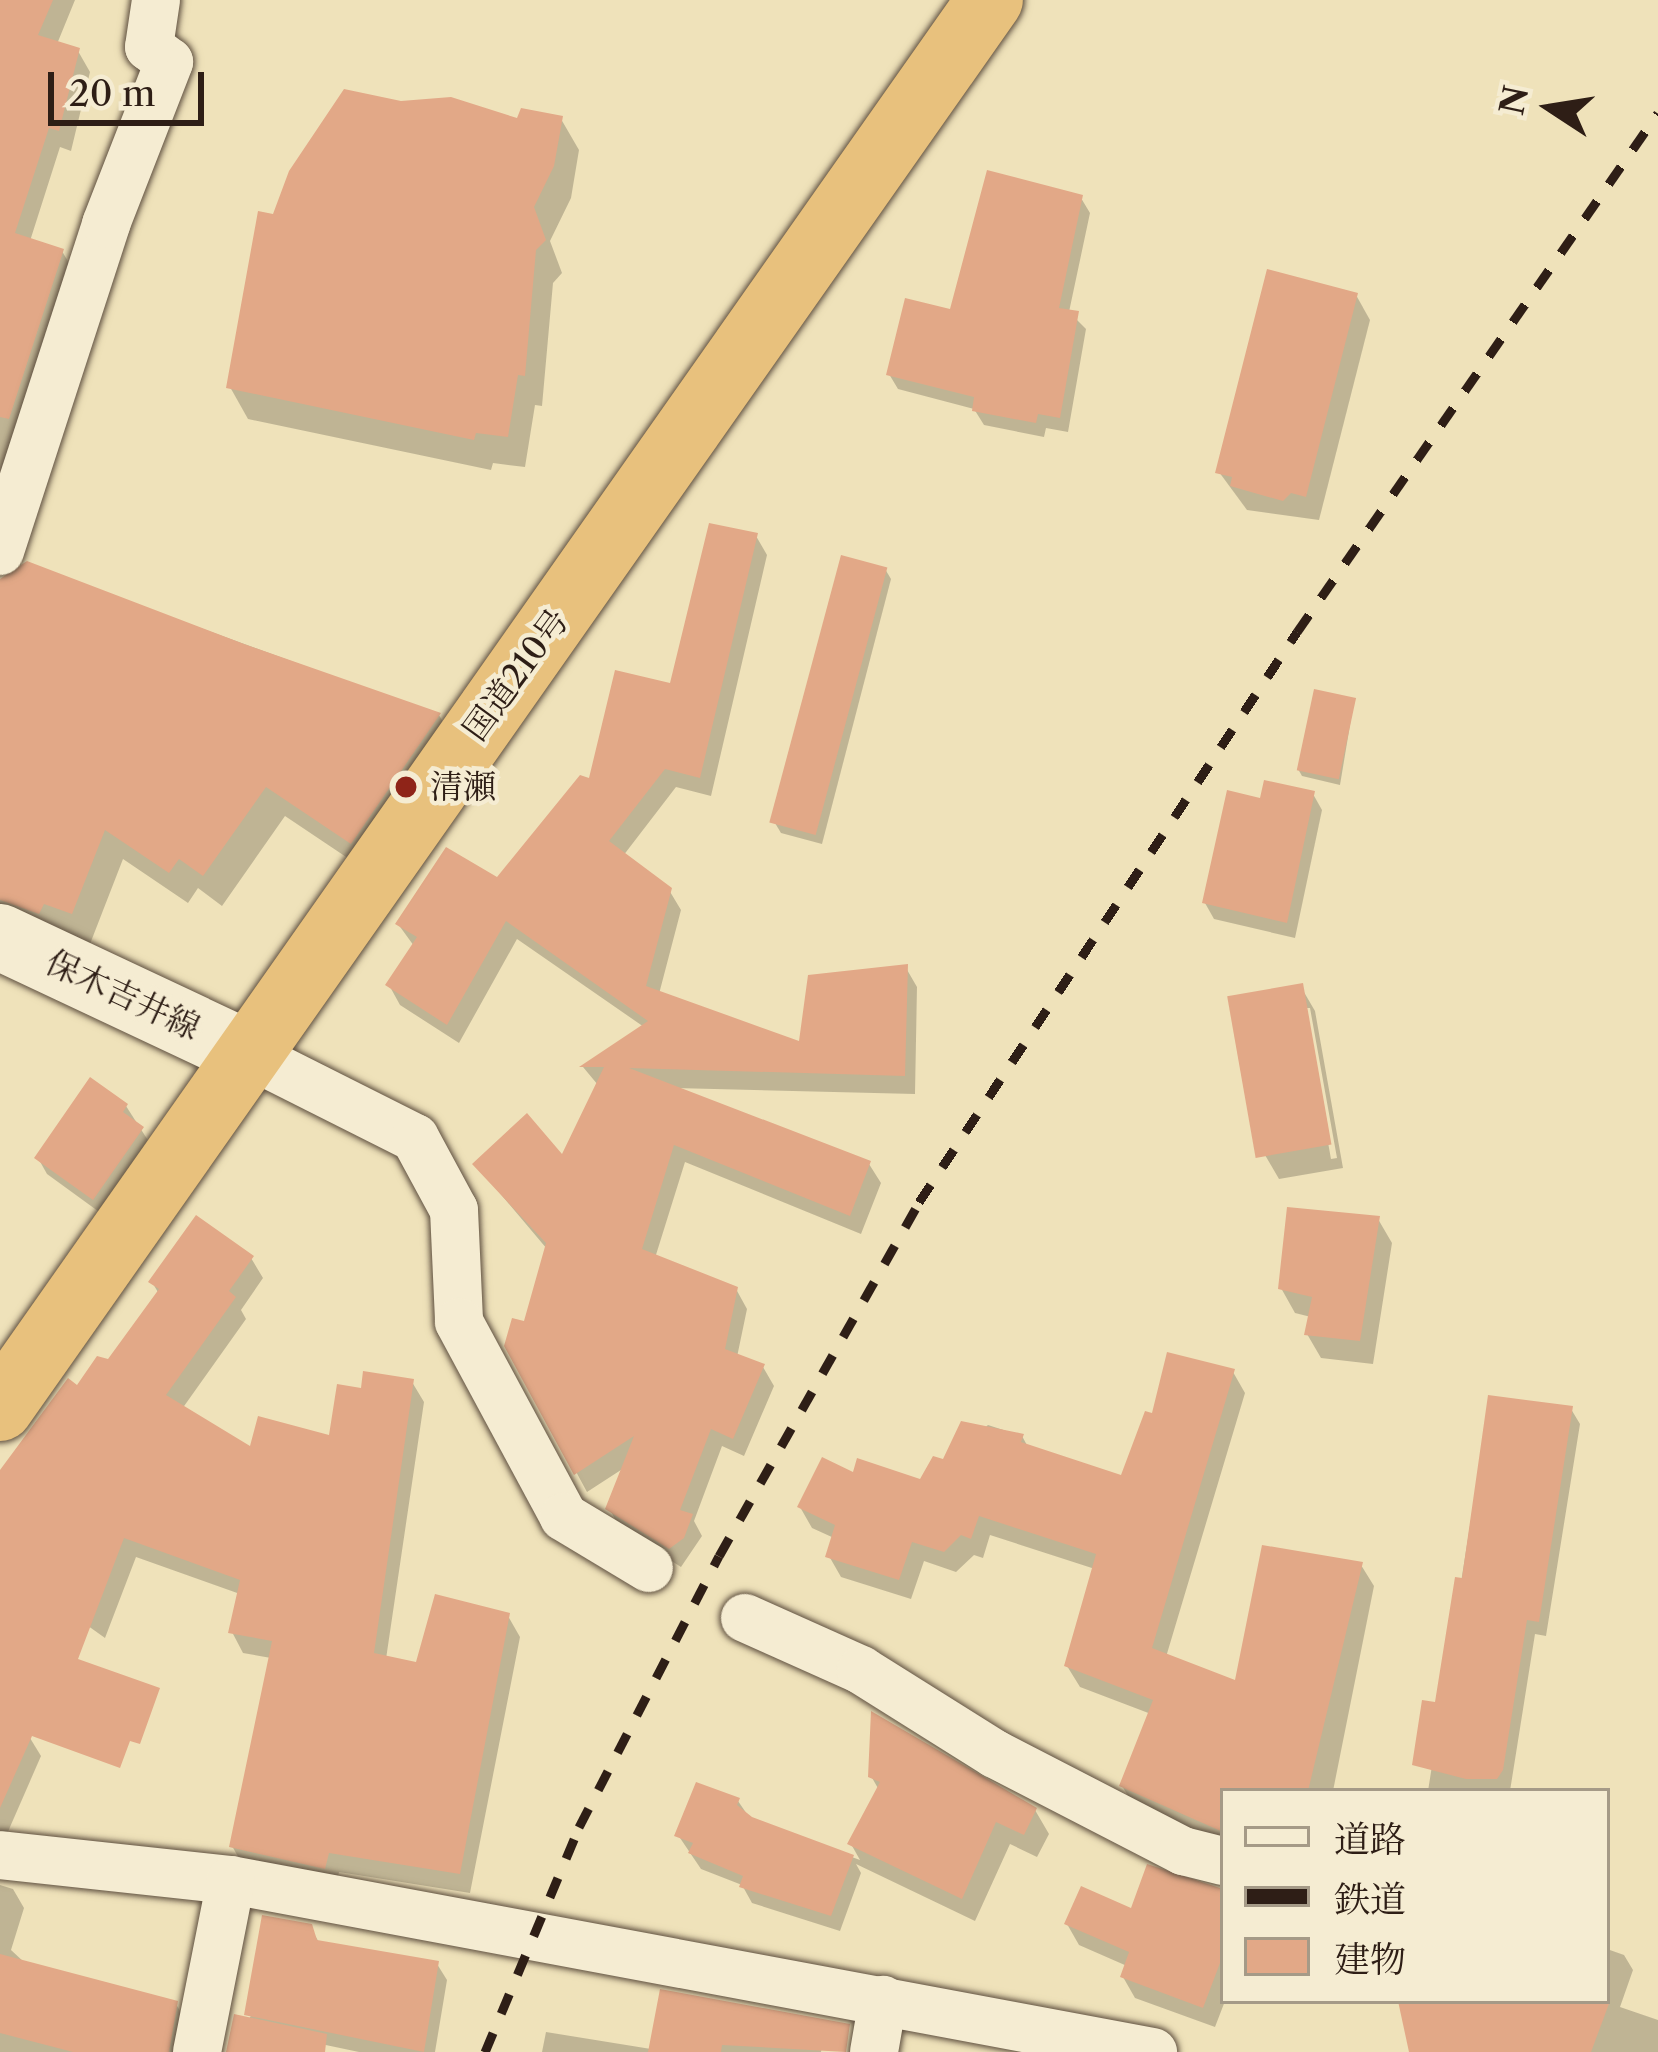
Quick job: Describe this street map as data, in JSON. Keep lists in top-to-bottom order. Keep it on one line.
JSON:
{"streets":{"highway":["国道210号"],"main road":["保木吉井線"]},"crossings":[["国道210号","保木吉井線"]],"places":["清瀬"],"legend":["道路","鉄道","建物"],"scale_bar":"20 m","north":"left"}
